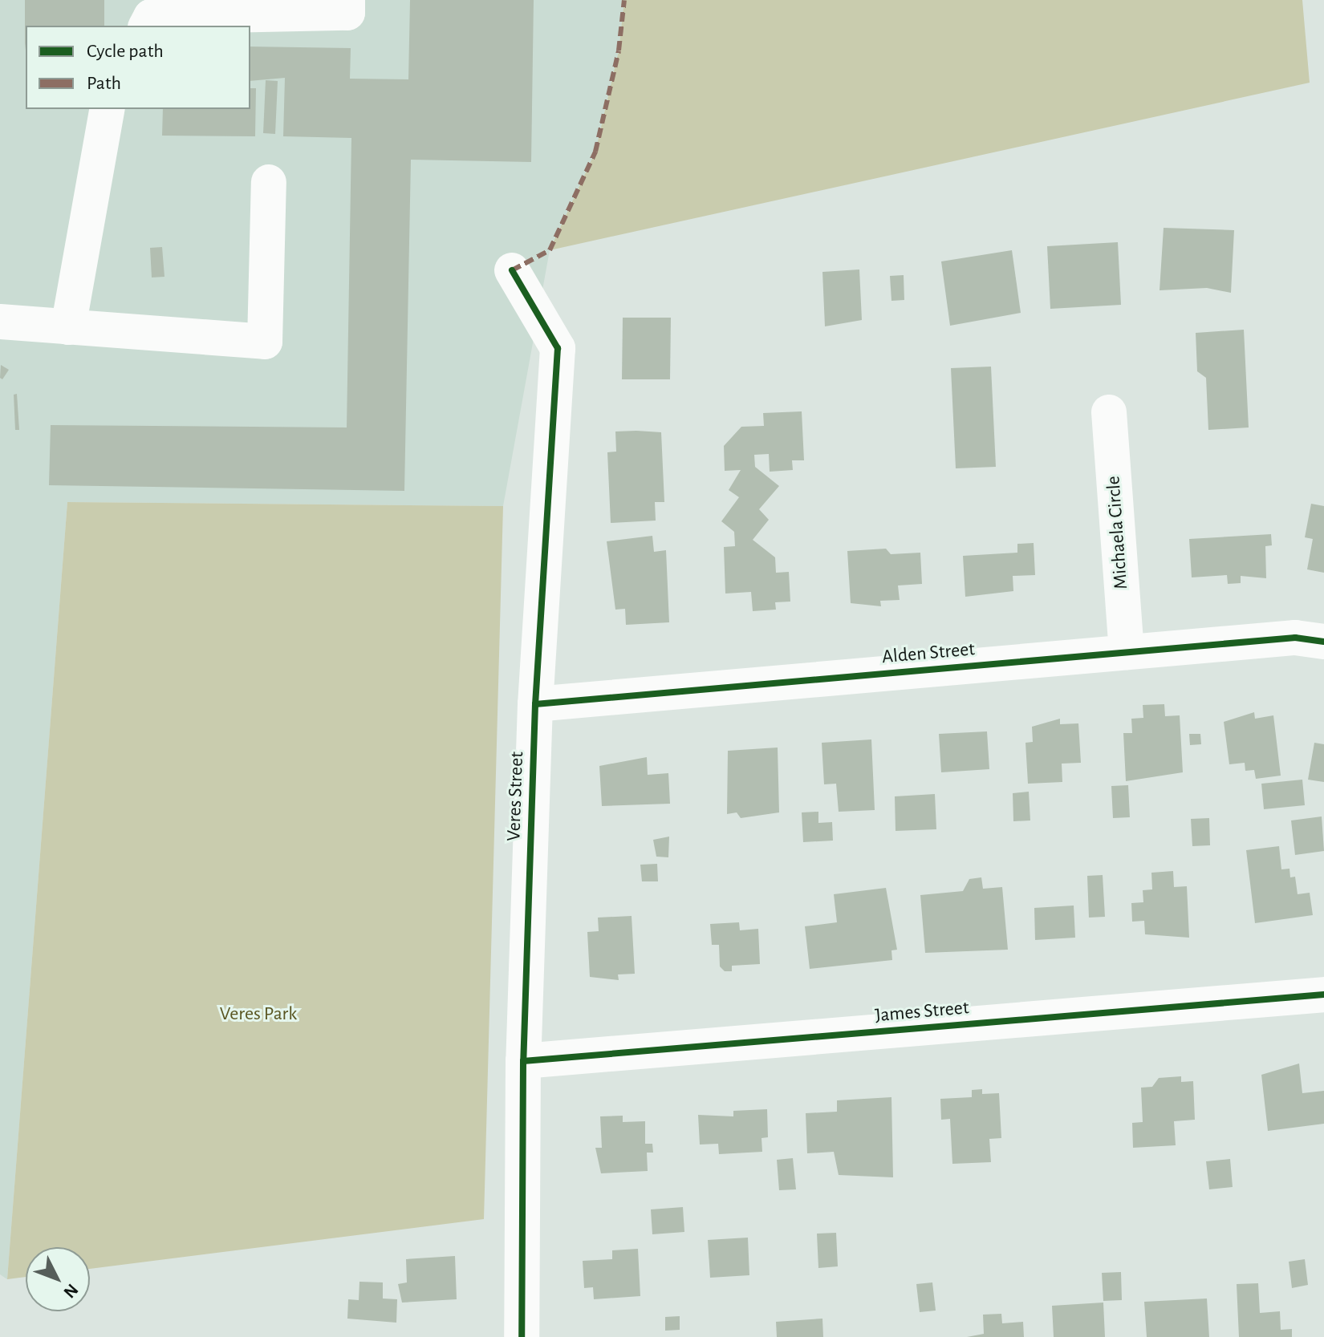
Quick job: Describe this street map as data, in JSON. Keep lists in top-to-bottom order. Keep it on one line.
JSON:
{"streets":{"street":["Michaela Circle","Alden Street","Veres Street","James Street"]},"crossings":[["Michaela Circle","Alden Street"],["Alden Street","Veres Street"],["Veres Street","James Street"]],"parks":["Veres Park"],"legend":["Cycle path","Path"],"north":"bottom right"}
